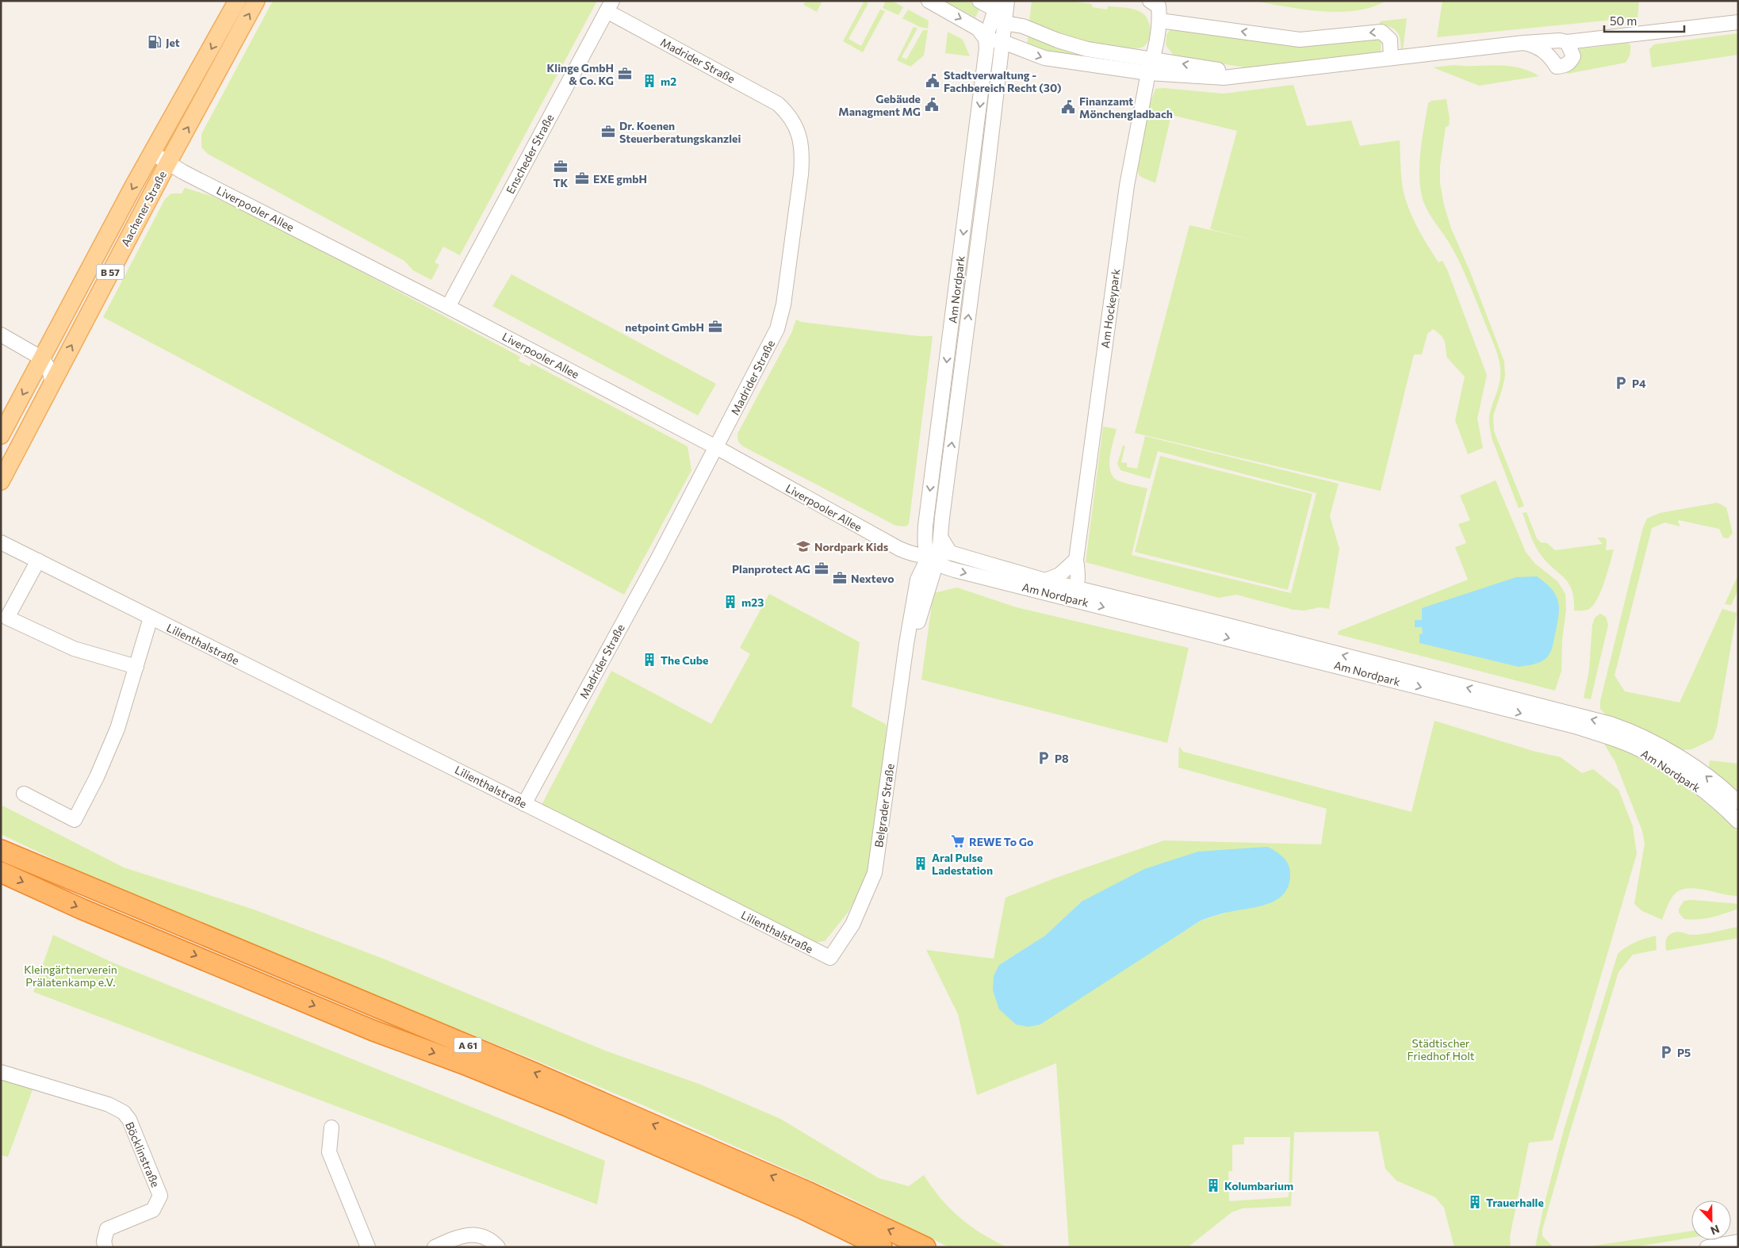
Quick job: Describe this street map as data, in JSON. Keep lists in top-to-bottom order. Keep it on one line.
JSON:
{"streets":{"highway":["A 61"],"main road":["Aachener Straße","B 57"],"street":["Madrider Straße","Enscheder Straße","Liverpooler Allee","Am Nordpark","Am Hockeypark","Lilienthalstraße","Belgrader Straße","Böcklinstraße"]},"crossings":[["Madrider Straße","Enscheder Straße"],["Madrider Straße","Liverpooler Allee"],["Madrider Straße","Lilienthalstraße"],["Enscheder Straße","Liverpooler Allee"],["Aachener Straße","Liverpooler Allee"],["Liverpooler Allee","Am Nordpark"],["Liverpooler Allee","Belgrader Straße"],["Am Nordpark","Am Hockeypark"],["Am Nordpark","Belgrader Straße"],["Lilienthalstraße","Belgrader Straße"]],"parks":["Kleingärtnerverein Prälatenkamp e.V.","Städtischer Friedhof Holt"],"places":{"fuel station":["Jet"],"office":["Klinge GmbH & Co. KG","Dr. Koenen Steuerberatungskanzlei","TK","EXE gmbH","netpoint GmbH","Planprotect AG","Nextevo"],"building":["m2","m23","The Cube","Aral Pulse Ladestation","Kolumbarium","Trauerhalle"],"public building":["Stadtverwaltung - Fachbereich Recht (30)","Gebäude Managment MG","Finanzamt Mönchengladbach"],"parking":["P4","P8","P5"],"school or university":["Nordpark Kids"],"supermarket":["REWE To Go"]},"scale_bar":"50 m","north":"bottom"}
